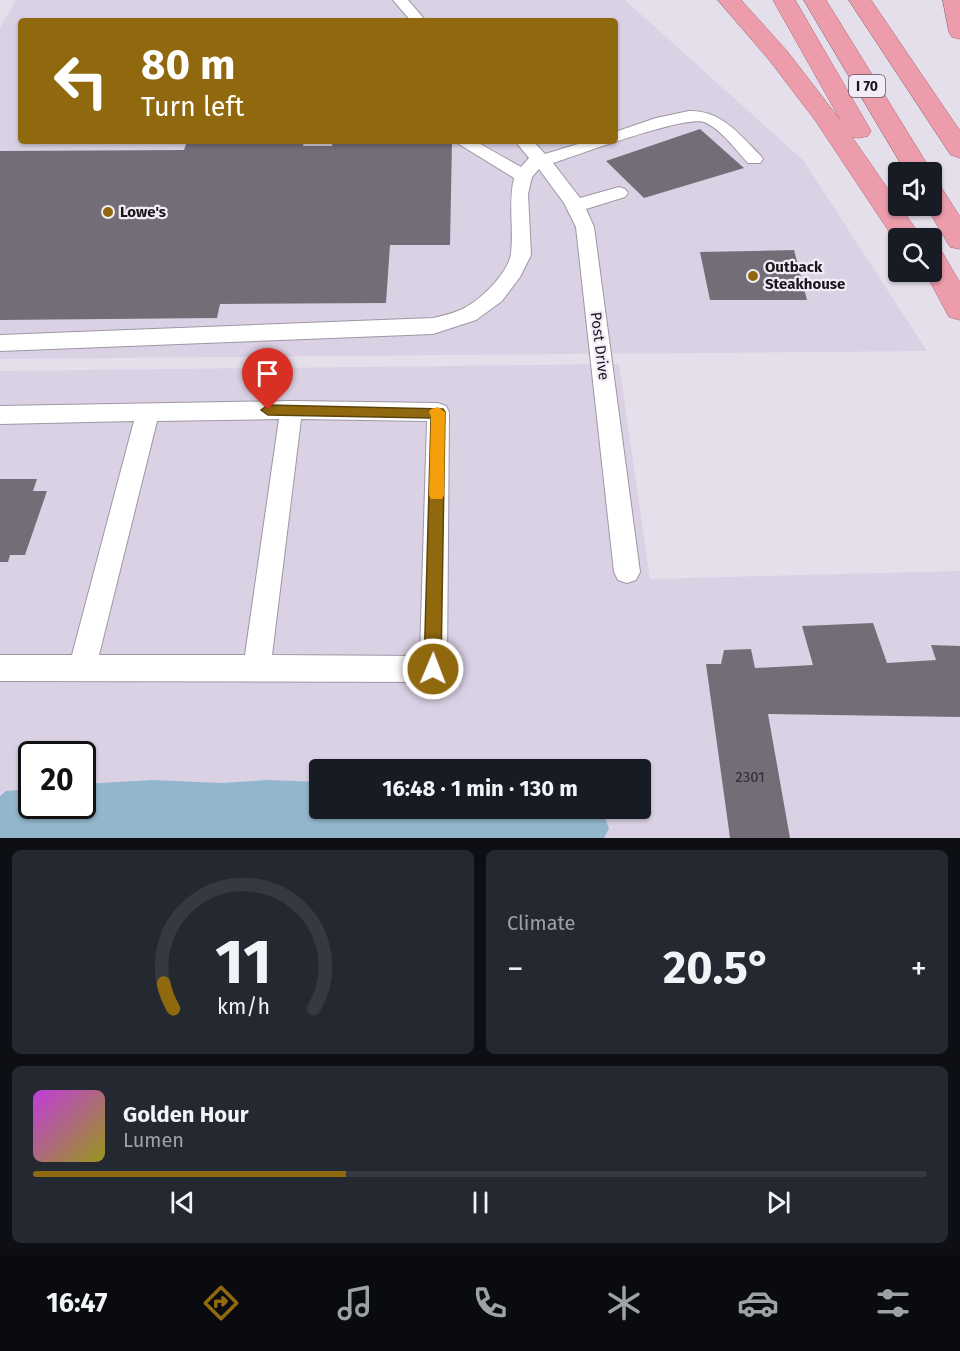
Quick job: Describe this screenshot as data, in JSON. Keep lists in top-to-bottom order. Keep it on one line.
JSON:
{"streets":{"highway":["I 70"],"street":["Post Drive"]},"places":["Lowe's","Outback Steakhouse"],"house_numbers":["2301"],"page":{"turn":["80 m","Turn left"],"limit":"20","trip":"16:48 · 1 min · 130 m","tile":"Climate","heat":["−","20.5°","+"],"song":["Golden Hour","Lumen"],"tabs":"16:47","gauge":["11","km/h"]}}
